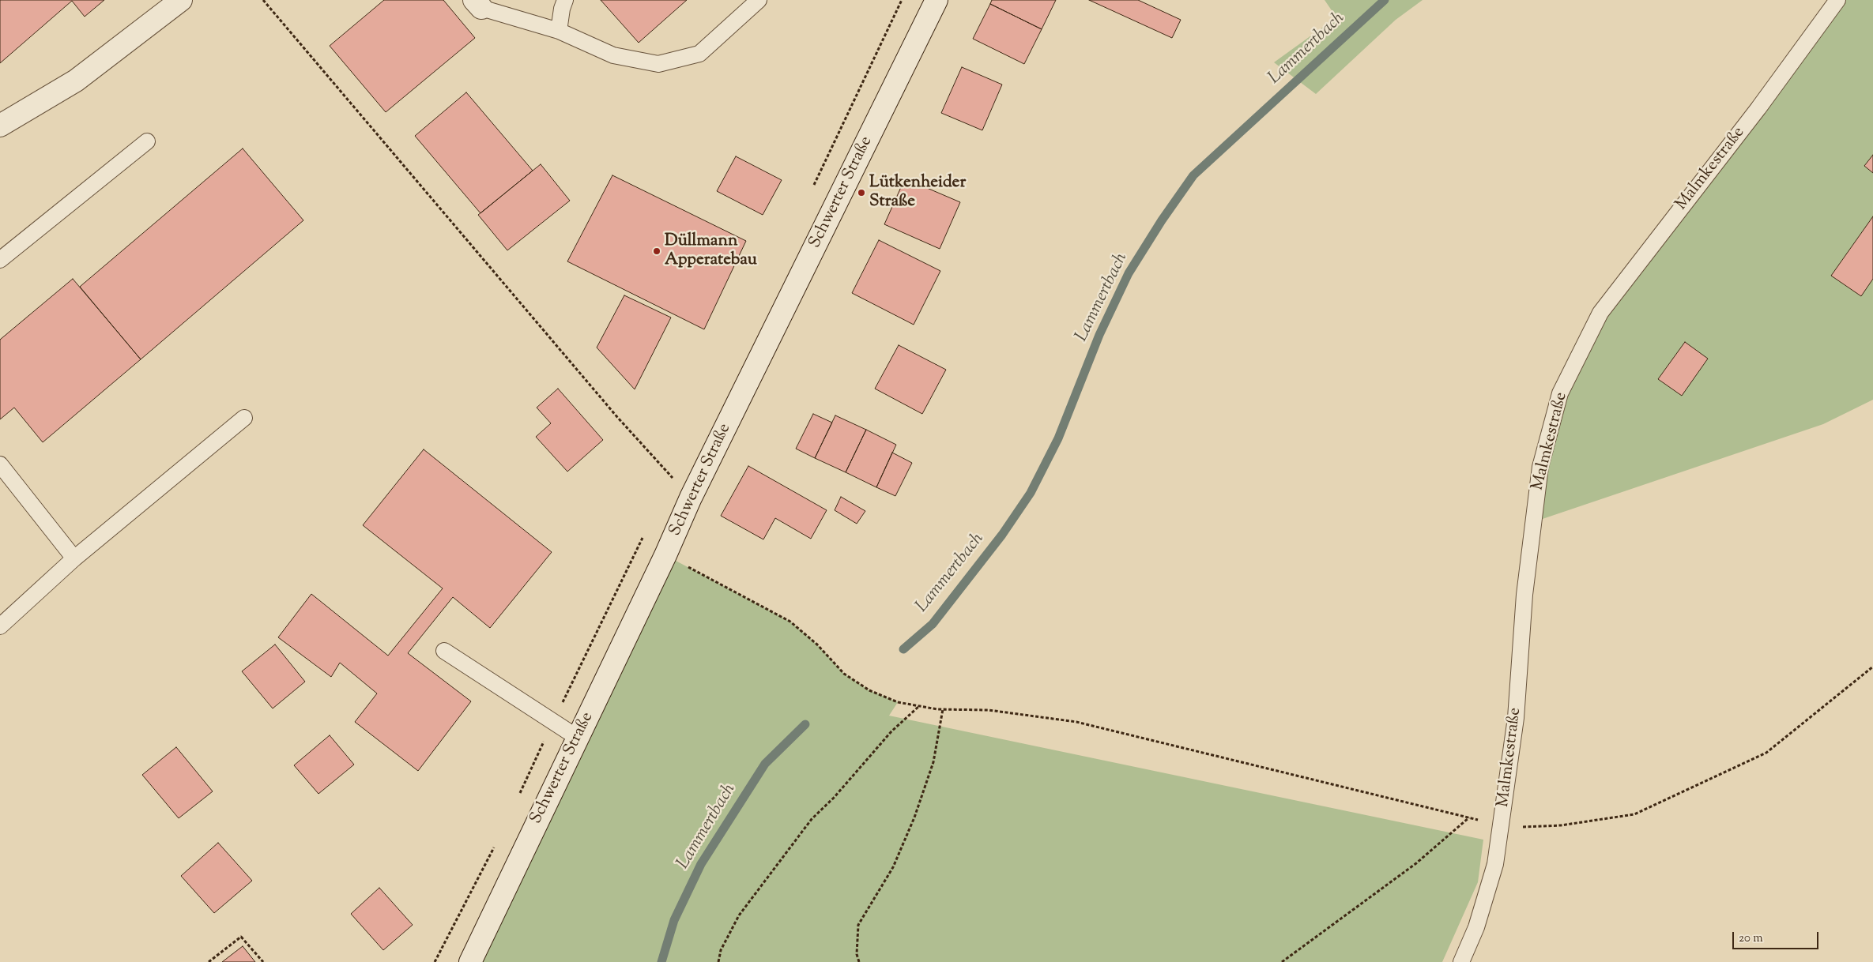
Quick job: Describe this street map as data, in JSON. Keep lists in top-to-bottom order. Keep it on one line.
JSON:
{"streets":{"main road":["Schwerter Straße"],"lane":["Malmkestraße"]},"water":["Lammertbach"],"places":["Lütkenheider Straße","Düllmann Apperatebau"],"scale_bar":"20 m"}
